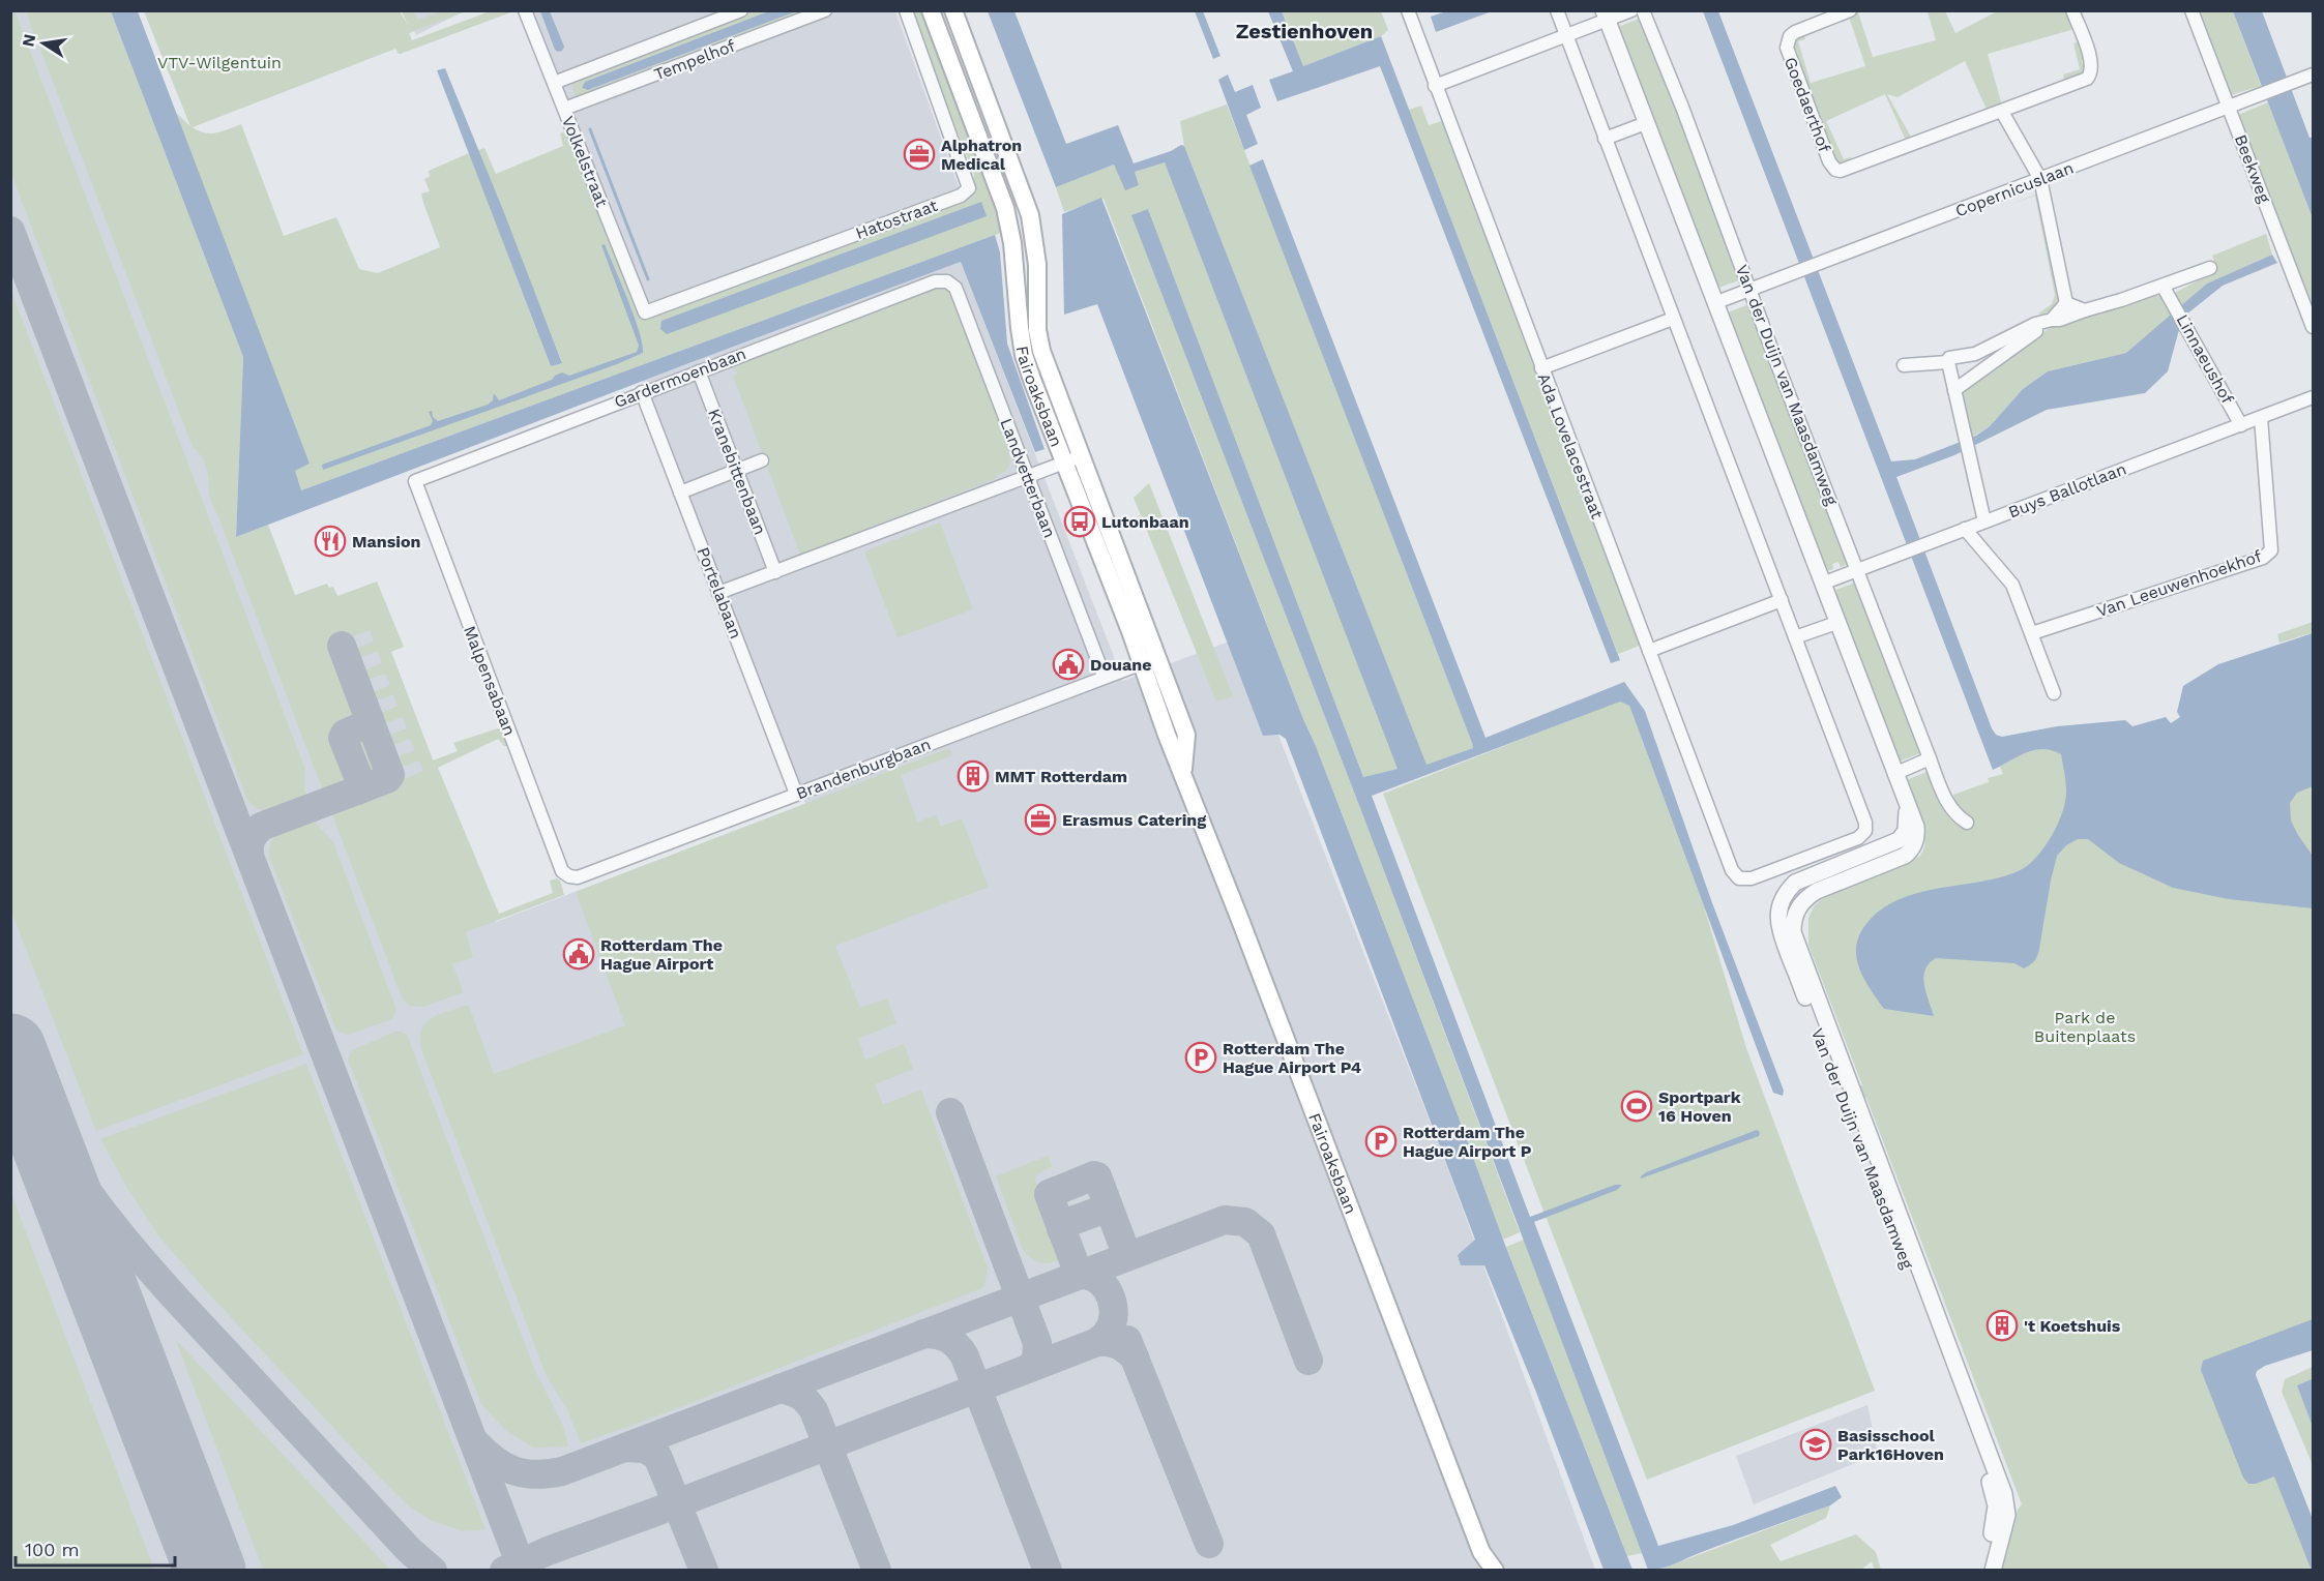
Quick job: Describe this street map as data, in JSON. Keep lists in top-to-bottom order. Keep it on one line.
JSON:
{"streets":{"main road":["Fairoaksbaan"],"street":["Tempelhof","Goedaerthof","Volkelstraat","Beekweg","Copernicuslaan","Hatostraat","Linnaeushof","Gardermoenbaan","Van der Duijn van Maasdamweg","Ada Lovelacestraat","Kranebittenbaan","Landvetterbaan","Buys Ballotlaan","Van Leeuwenhoekhof","Portelabaan","Malpensabaan","Brandenburgbaan"]},"crossings":[["Tempelhof","Volkelstraat"],["Volkelstraat","Hatostraat"],["Beekweg","Copernicuslaan"],["Copernicuslaan","Van der Duijn van Maasdamweg"],["Linnaeushof","Buys Ballotlaan"],["Gardermoenbaan","Kranebittenbaan"],["Gardermoenbaan","Landvetterbaan"],["Gardermoenbaan","Portelabaan"],["Gardermoenbaan","Malpensabaan"],["Van der Duijn van Maasdamweg","Buys Ballotlaan"],["Fairoaksbaan","Brandenburgbaan"],["Landvetterbaan","Brandenburgbaan"],["Buys Ballotlaan","Van Leeuwenhoekhof"],["Portelabaan","Brandenburgbaan"],["Malpensabaan","Brandenburgbaan"]],"districts":["Zestienhoven"],"parks":["VTV-Wilgentuin","Park de Buitenplaats"],"places":{"office":["Alphatron Medical","Erasmus Catering"],"bus stop":["Lutonbaan"],"restaurant":["Mansion"],"public building":["Douane","Rotterdam The Hague Airport"],"building":["MMT Rotterdam","'t Koetshuis"],"parking":["Rotterdam The Hague Airport P4","Rotterdam The Hague Airport P"],"sports":["Sportpark 16 Hoven"],"school or university":["Basisschool Park16Hoven"]},"scale_bar":"100 m","north":"left"}
